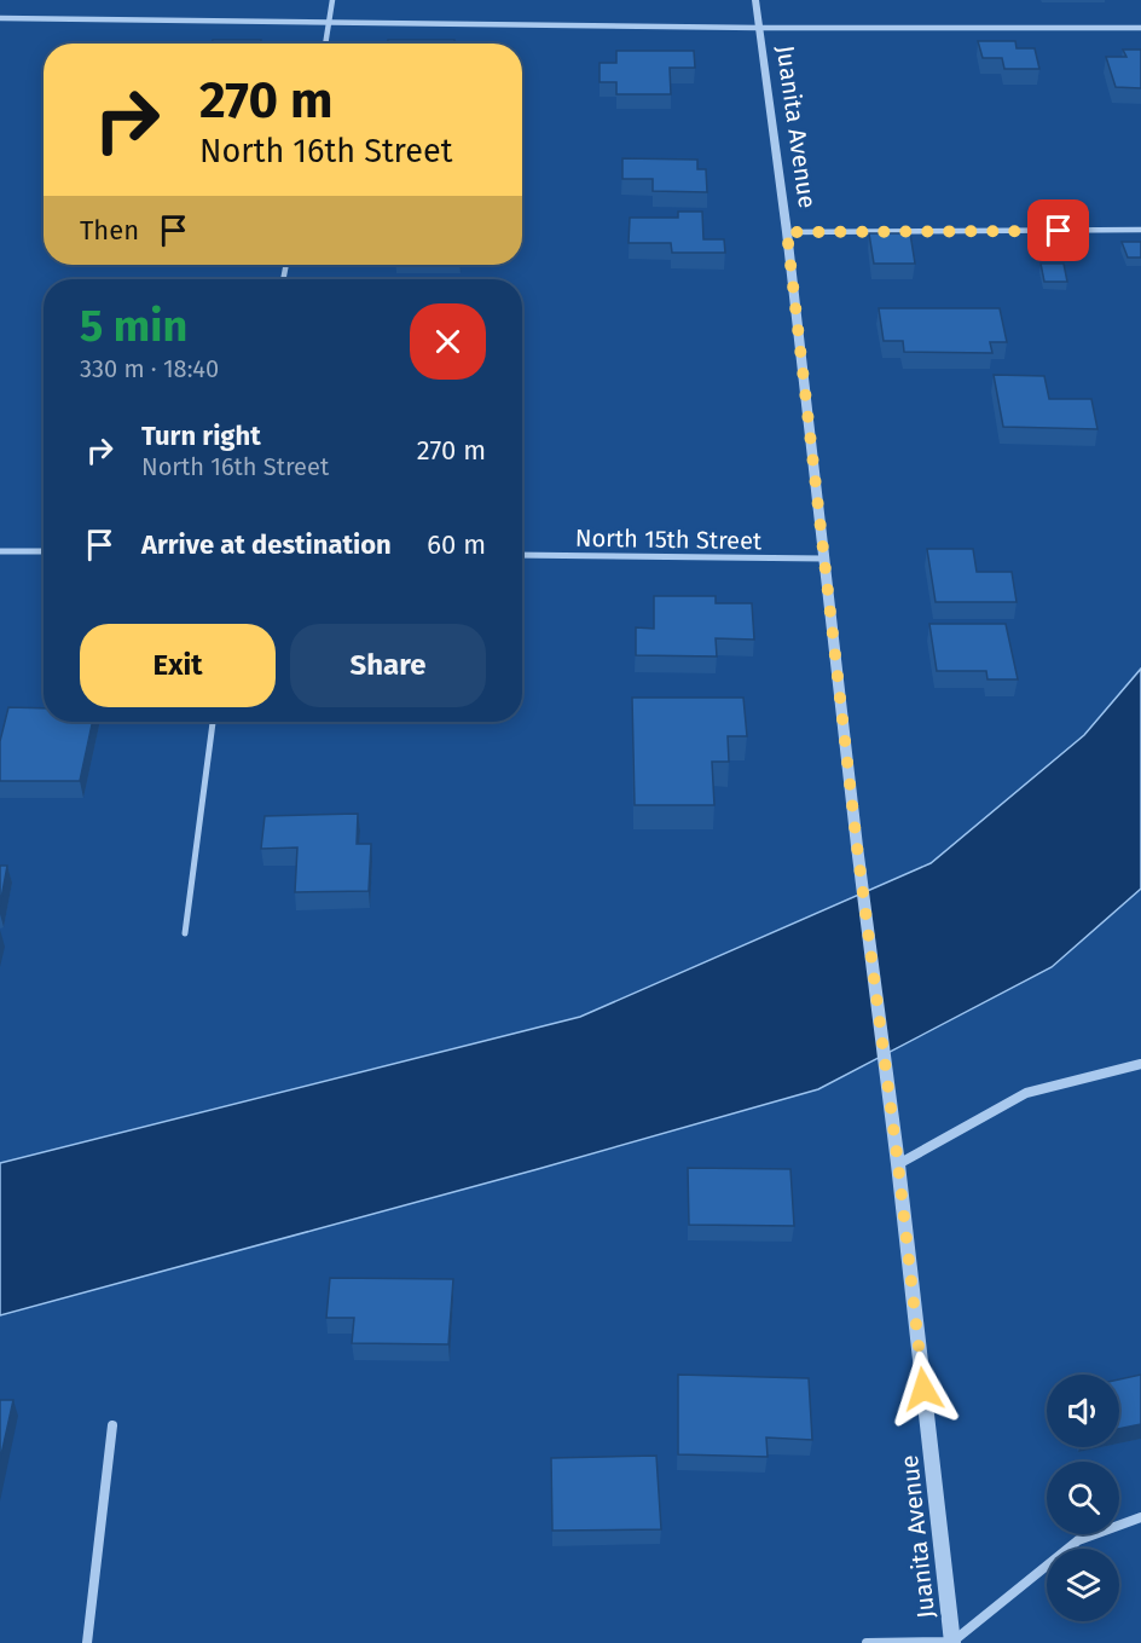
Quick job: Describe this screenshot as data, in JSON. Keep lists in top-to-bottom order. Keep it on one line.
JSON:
{"streets":{"street":["Juanita Avenue","North 15th Street"]},"crossings":[["Juanita Avenue","North 15th Street"]],"page":{"turn":["270 m","North 16th Street"],"then":"Then","heading":["5 min","330 m · 18:40"],"list":[{"name":"Turn right","note":"North 16th Street","value":"270 m"},{"name":"Arrive at destination","value":"60 m"}],"buttons":["Exit","Share"]}}
